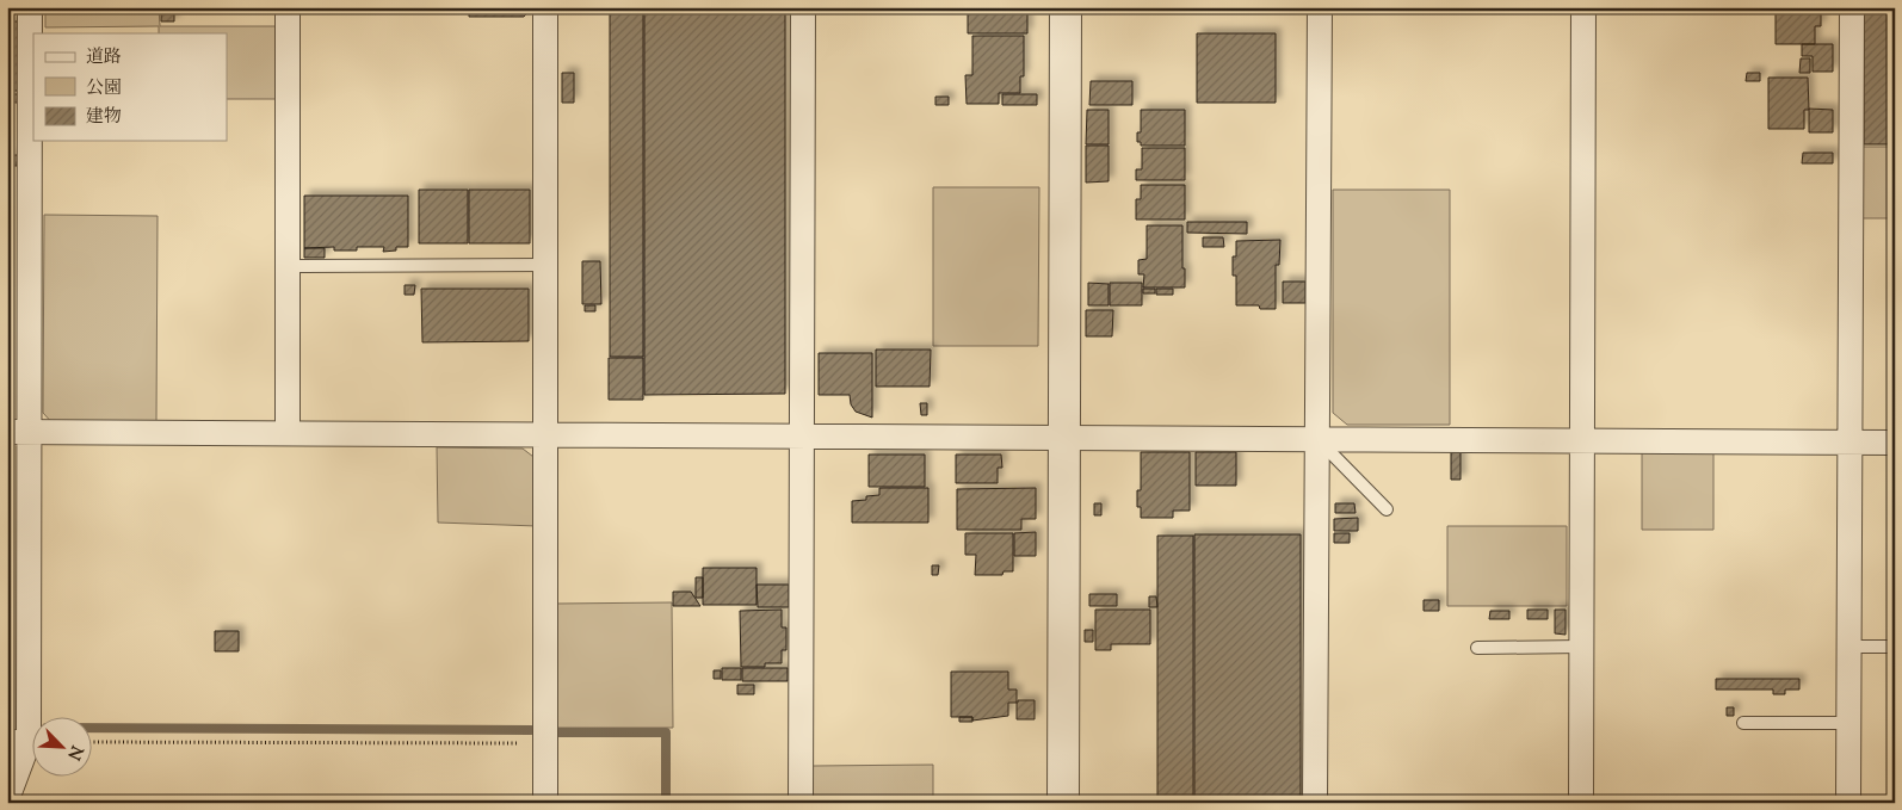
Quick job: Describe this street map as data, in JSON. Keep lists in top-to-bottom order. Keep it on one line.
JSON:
{"legend":["道路","公園","建物"],"north":"bottom right"}
